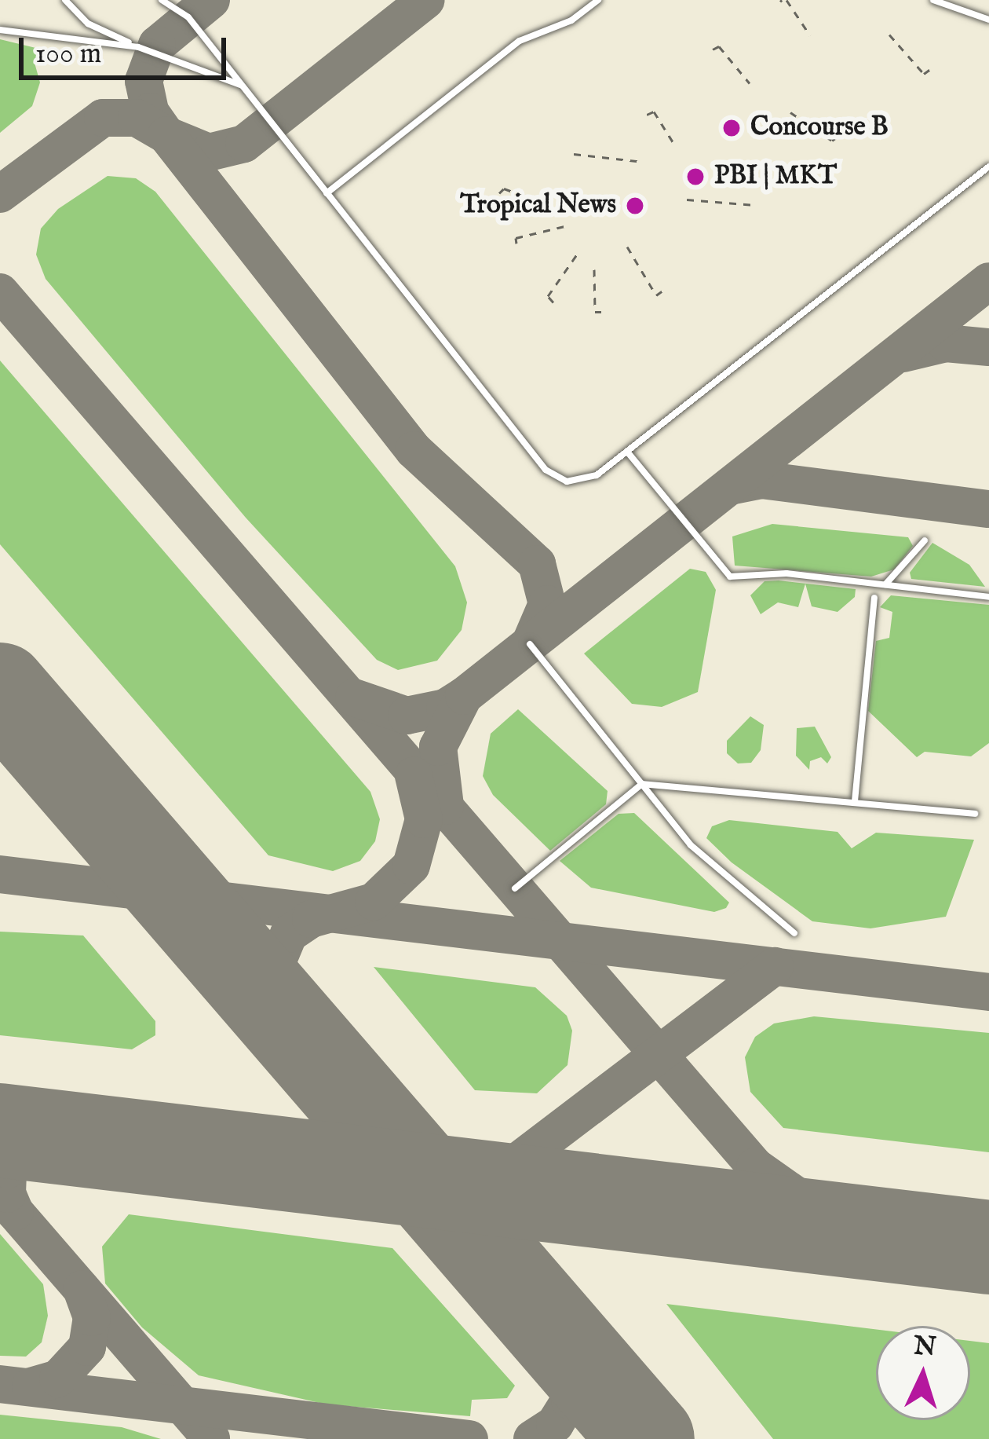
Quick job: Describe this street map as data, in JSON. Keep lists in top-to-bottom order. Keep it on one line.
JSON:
{"places":["Concourse B","PBI | MKT","Tropical News"],"scale_bar":"100 m","north":"top"}
